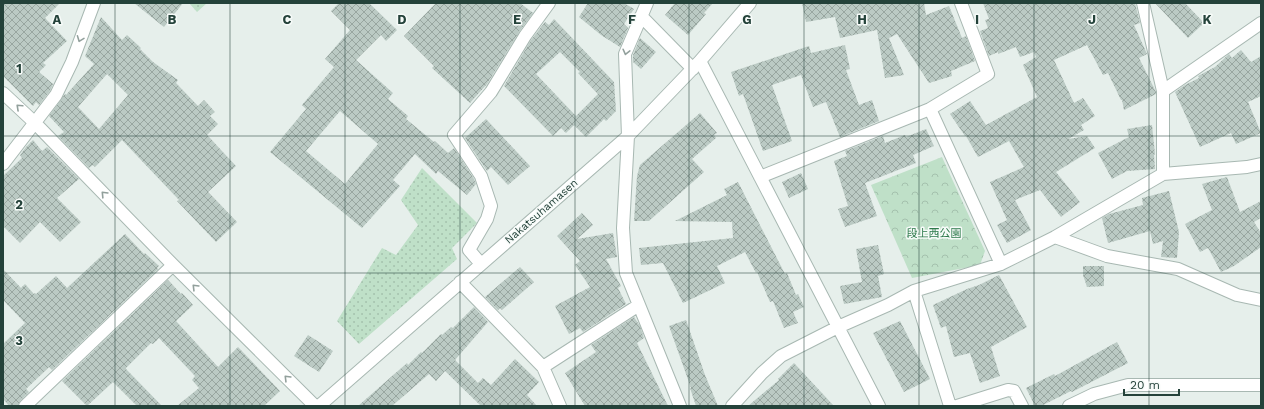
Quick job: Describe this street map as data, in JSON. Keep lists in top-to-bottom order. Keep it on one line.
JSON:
{"streets":{"street":["Nakatsuhamasen"]},"parks":["段上西公園"],"scale_bar":"20 m","grid":{"columns":["A","B","C","D","E","F","G","H","I","J","K"],"rows":["1","2","3"]}}
